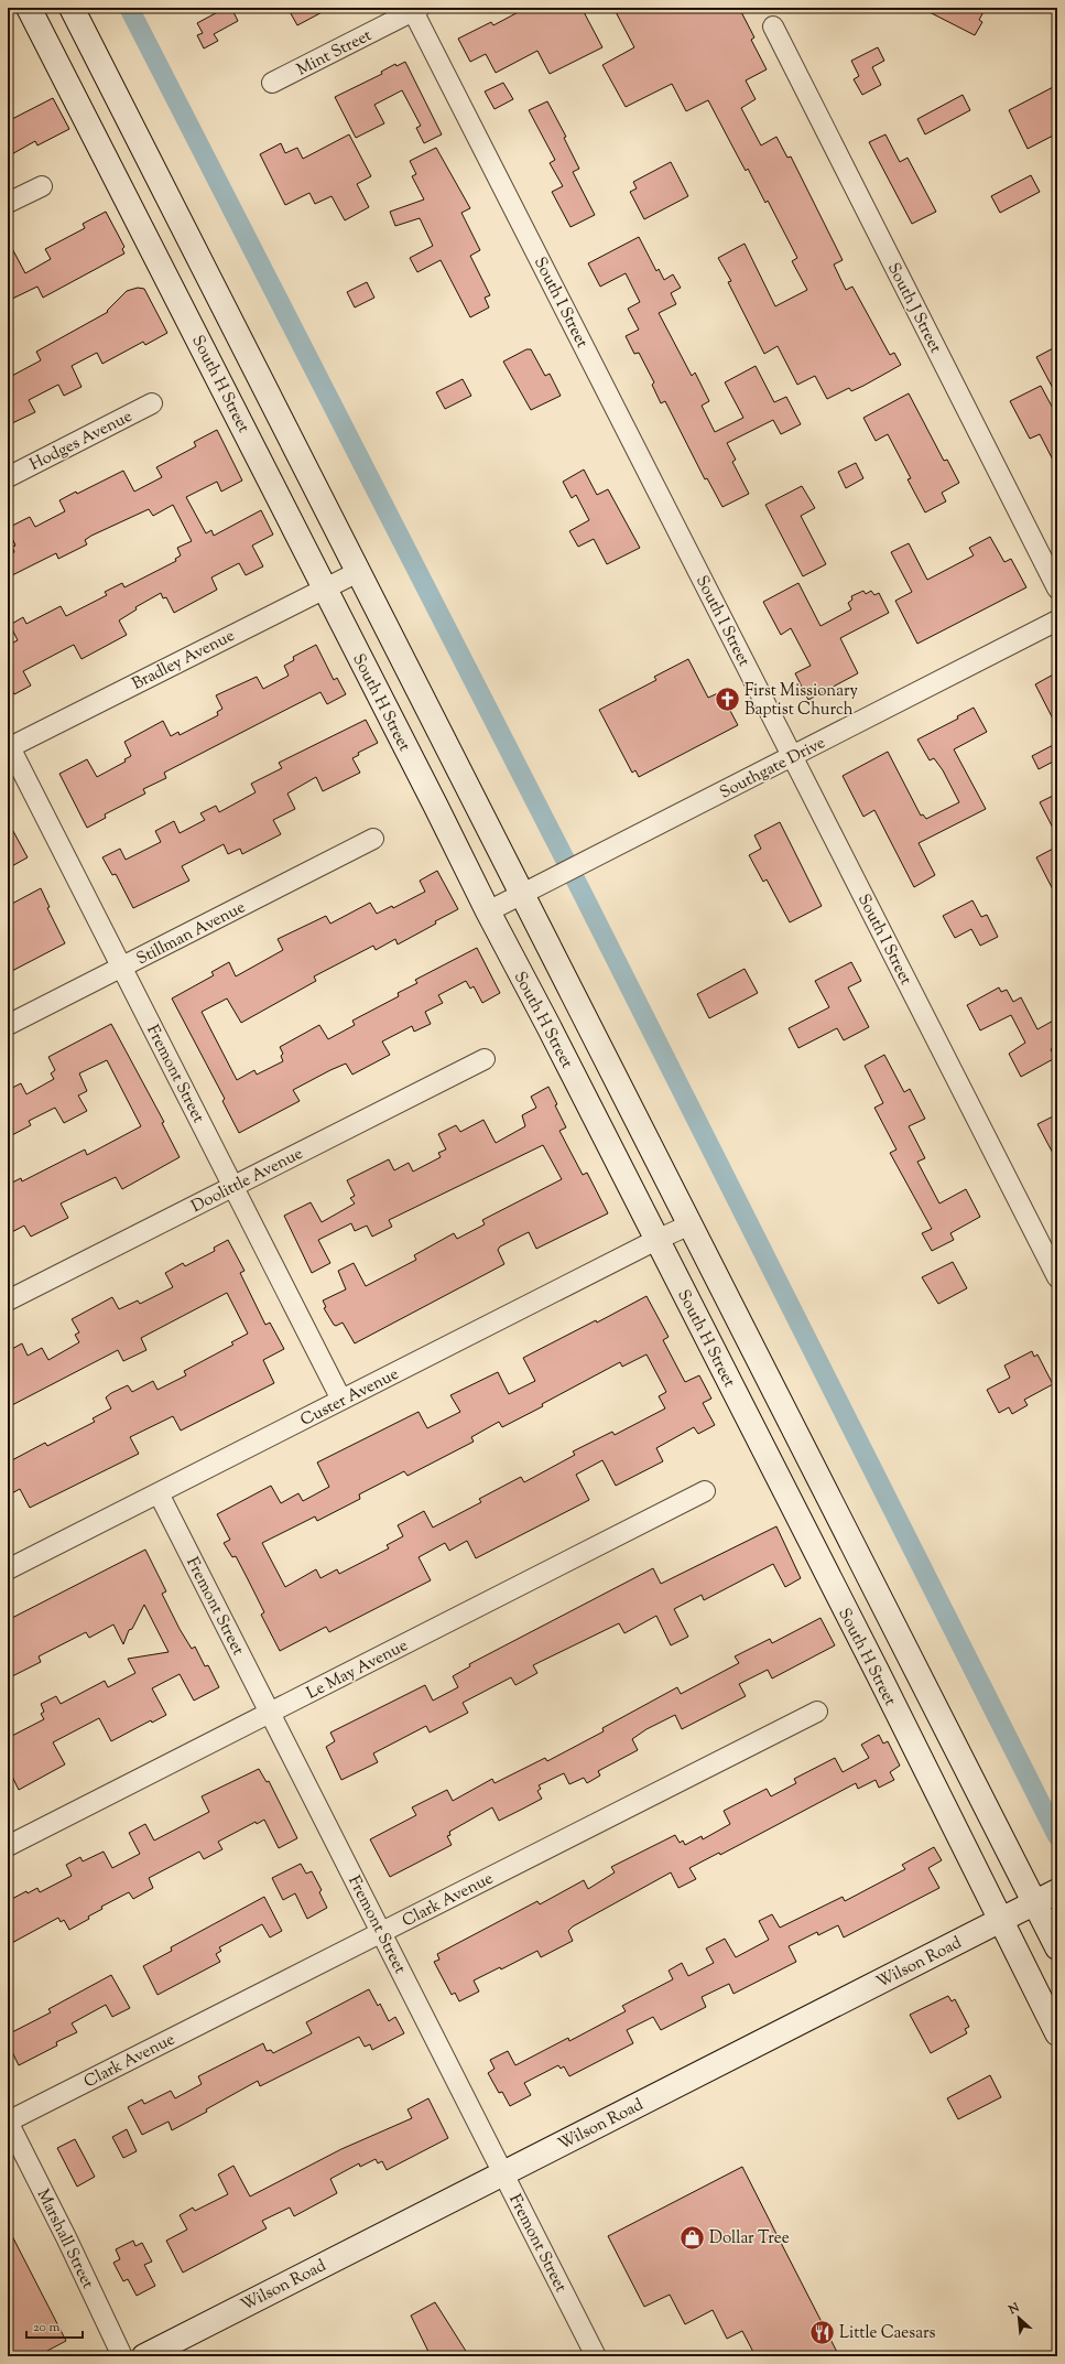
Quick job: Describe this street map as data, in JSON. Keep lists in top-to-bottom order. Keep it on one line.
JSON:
{"streets":{"street":["Mint Street","South I Street","South J Street","South H Street","Hodges Avenue","Bradley Avenue","Southgate Drive","Stillman Avenue","Fremont Street","Doolittle Avenue","Custer Avenue","Le May Avenue","Clark Avenue","Wilson Road","Marshall Street"]},"crossings":[["Mint Street","South I Street"],["South I Street","Southgate Drive"],["South H Street","Bradley Avenue"],["South H Street","Southgate Drive"],["South H Street","Custer Avenue"],["South H Street","Wilson Road"],["Bradley Avenue","Fremont Street"],["Stillman Avenue","Fremont Street"],["Fremont Street","Doolittle Avenue"],["Fremont Street","Custer Avenue"],["Fremont Street","Le May Avenue"],["Fremont Street","Clark Avenue"],["Fremont Street","Wilson Road"],["Clark Avenue","Marshall Street"]],"places":{"church":["First Missionary Baptist Church"],"shop":["Dollar Tree"],"restaurant":["Little Caesars"]},"scale_bar":"20 m","north":"top left"}
